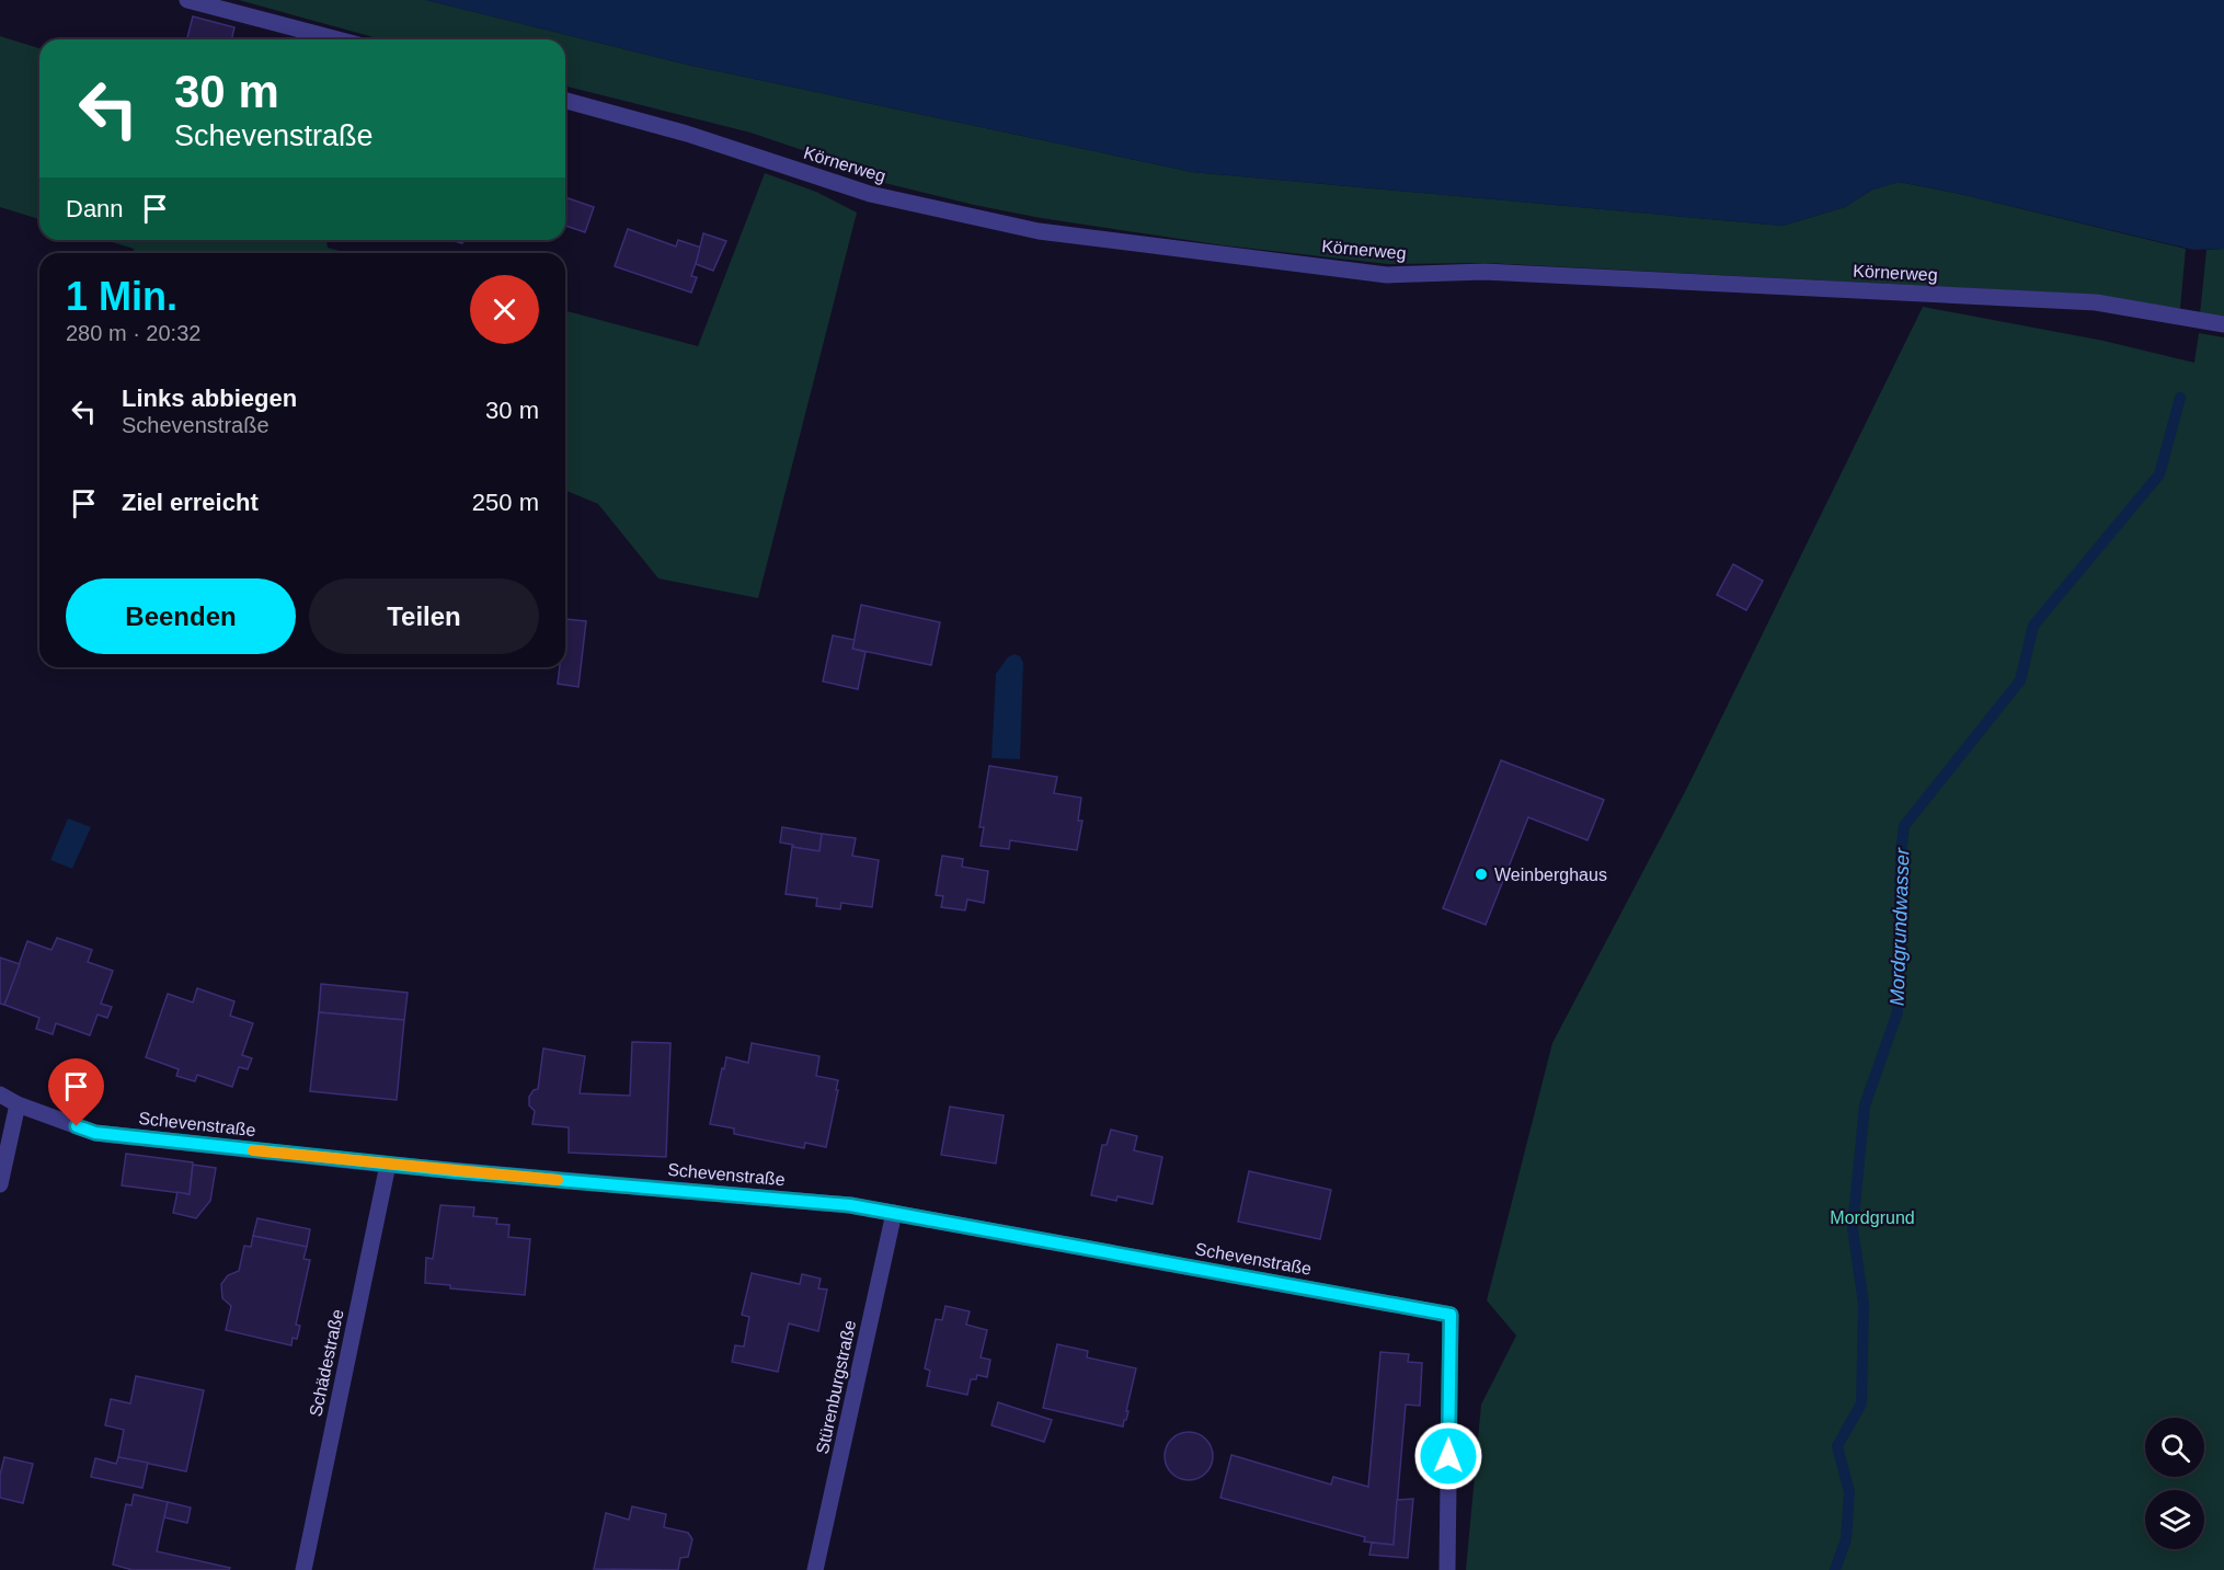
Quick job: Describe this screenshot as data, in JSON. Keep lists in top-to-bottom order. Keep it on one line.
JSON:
{"streets":{"street":["Körnerweg","Schevenstraße","Schädestraße","Stürenburgstraße"]},"crossings":[["Schevenstraße","Schädestraße"],["Schevenstraße","Stürenburgstraße"]],"water":["Mordgrundwasser"],"parks":["Mordgrund"],"places":["Weinberghaus"],"page":{"turn":["30 m","Schevenstraße"],"then":"Dann","heading":["1 Min.","280 m · 20:32"],"list":[{"name":"Links abbiegen","note":"Schevenstraße","value":"30 m"},{"name":"Ziel erreicht","value":"250 m"}],"buttons":["Beenden","Teilen"]}}
